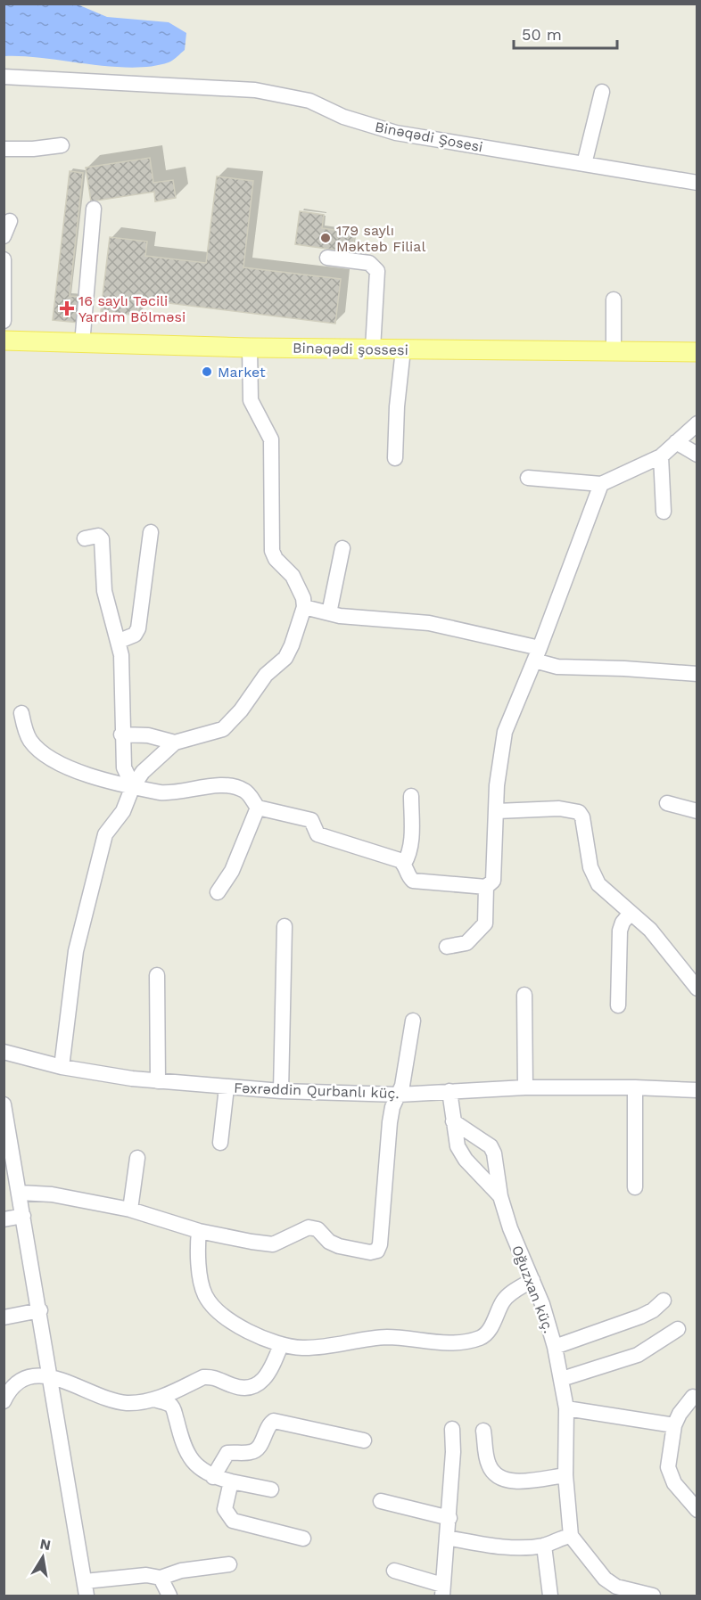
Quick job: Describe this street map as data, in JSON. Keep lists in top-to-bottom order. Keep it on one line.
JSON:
{"streets":{"main road":["Binəqədi şossesi"],"street":["Binəqədi Şosesi","Fəxrəddin Qurbanlı küç.","Oğuzxan küç."]},"crossings":[["Fəxrəddin Qurbanlı küç.","Oğuzxan küç."]],"places":{"other":["179 saylı Məktəb Filial","Market"],"health":["16 saylı Təcili Yardım Bölməsi"]},"scale_bar":"50 m","north":"top"}
